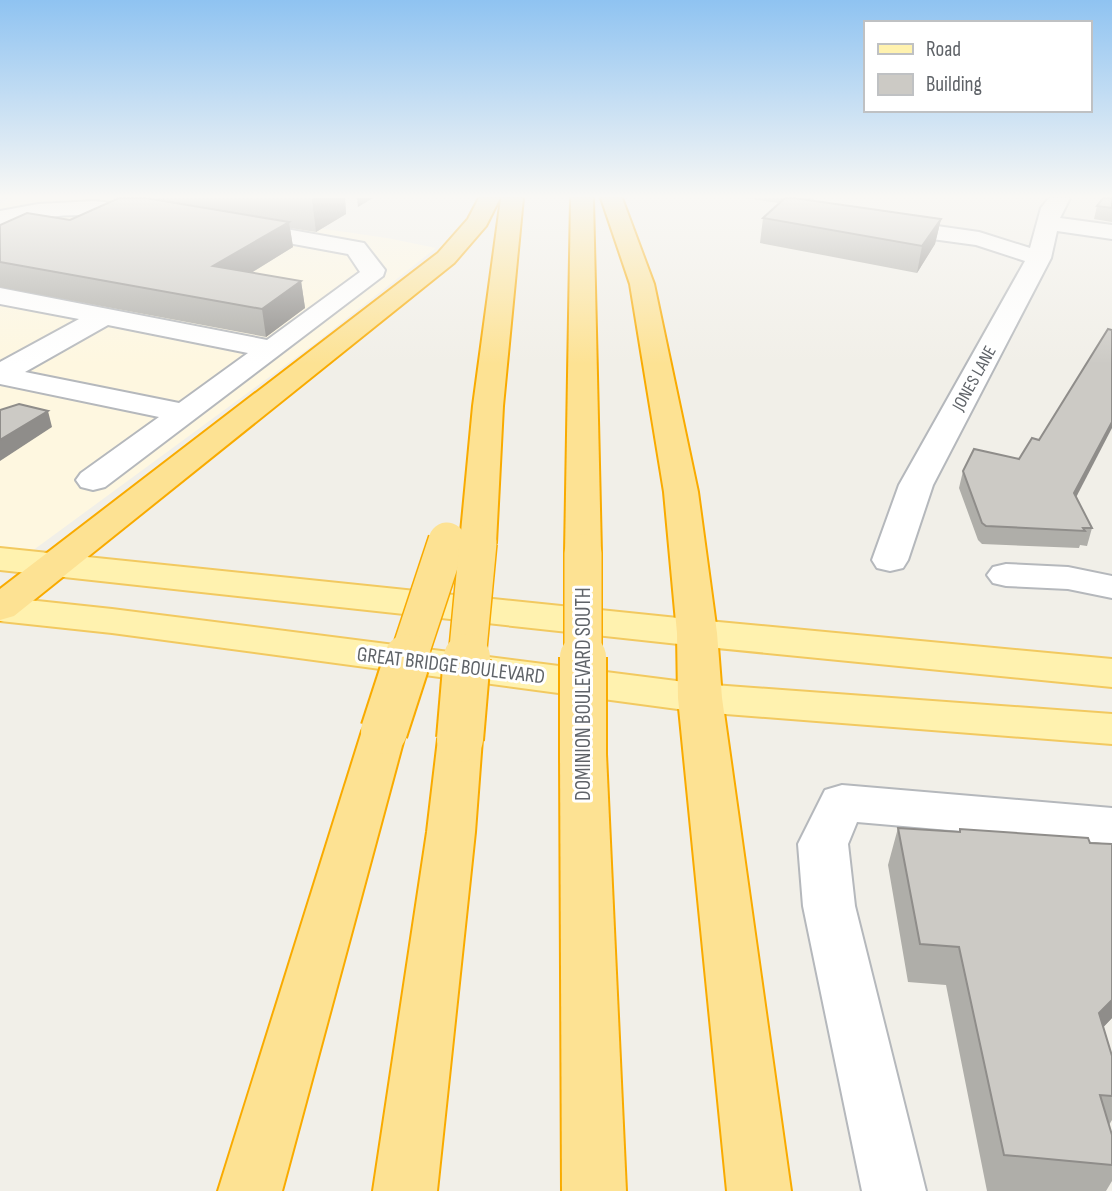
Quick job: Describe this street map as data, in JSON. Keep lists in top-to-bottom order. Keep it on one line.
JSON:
{"streets":{"highway":["DOMINION BOULEVARD SOUTH"],"main road":["GREAT BRIDGE BOULEVARD"],"street":["JONES LANE"]},"legend":["Road","Building"]}
